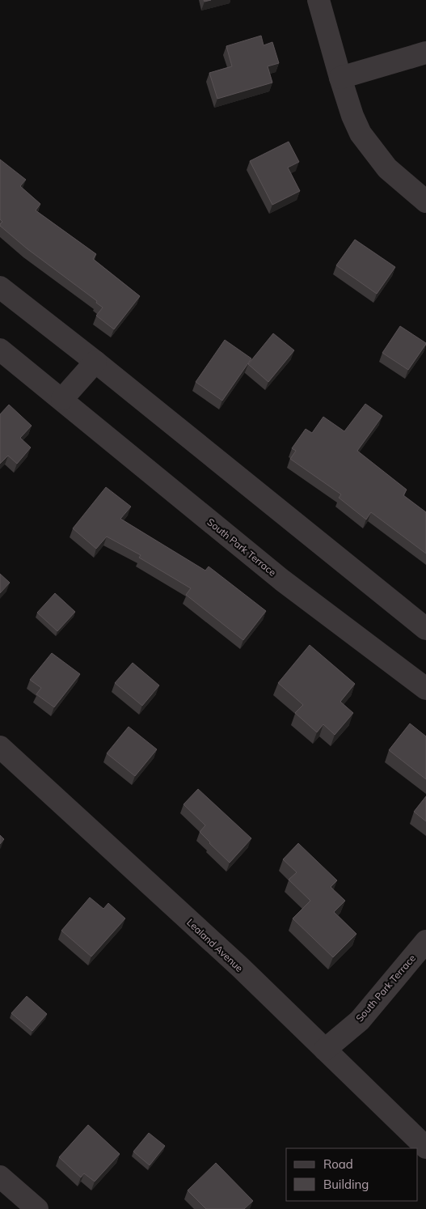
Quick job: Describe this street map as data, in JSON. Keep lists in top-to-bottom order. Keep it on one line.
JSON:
{"streets":{"street":["South Park Terrace","Lealand Avenue"]},"crossings":[["South Park Terrace","Lealand Avenue"]],"legend":["Road","Building"]}
